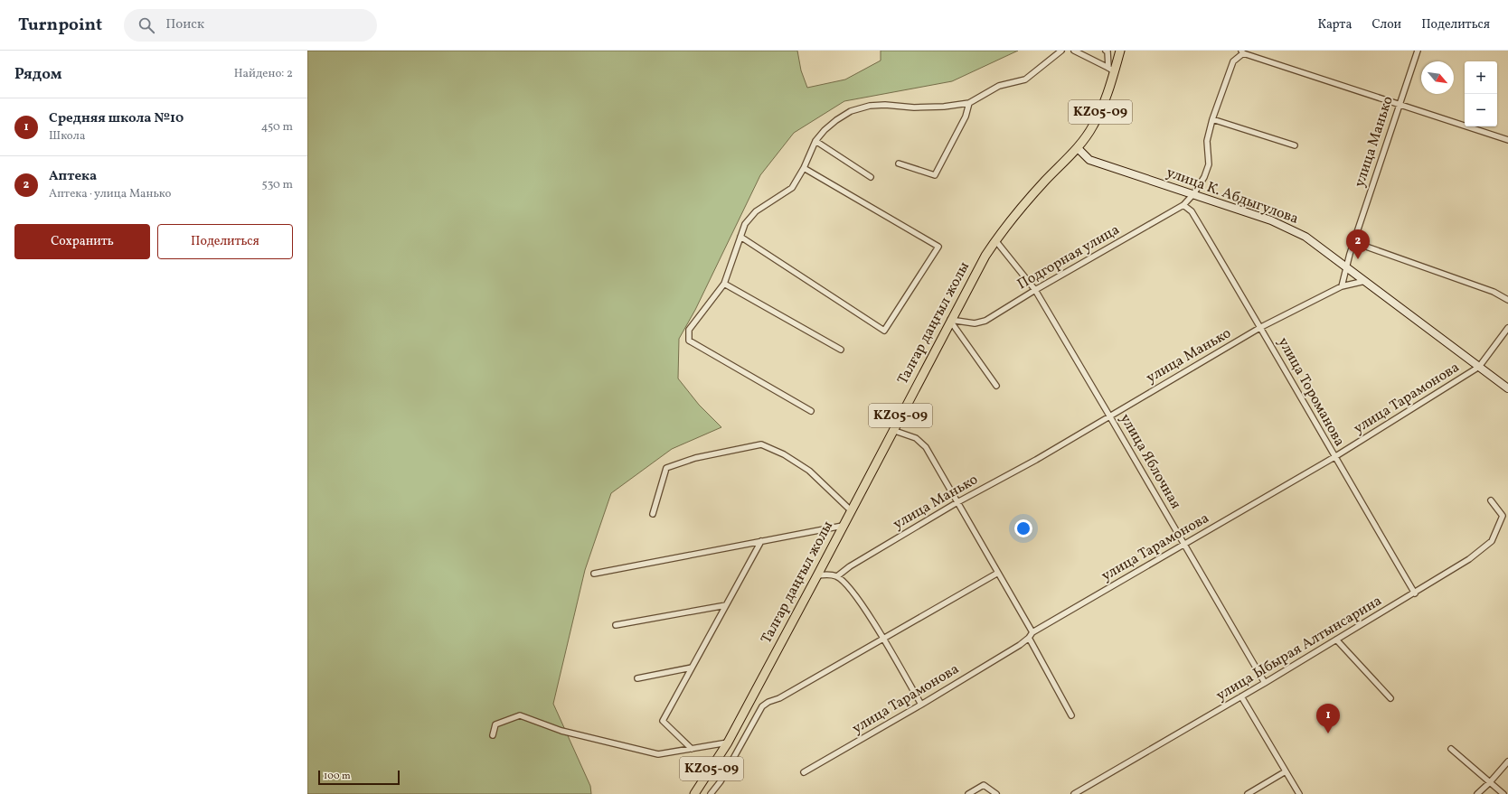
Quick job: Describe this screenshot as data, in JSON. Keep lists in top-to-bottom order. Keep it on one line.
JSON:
{"streets":{"main road":["KZ05-09","Талғар даңғыл жолы"],"street":["улица Манько","улица К. Абдыгулова","Подгорная улица","улица Тороманова","улица Тарамонова","улица Яблочная","улица Ыбырая Алтынсарина"]},"crossings":[["улица Манько","улица К. Абдыгулова"],["улица Манько","улица Тороманова"],["улица Манько","улица Яблочная"],["улица К. Абдыгулова","Подгорная улица"],["улица К. Абдыгулова","Талғар даңғыл жолы"],["улица К. Абдыгулова","улица Тарамонова"],["Подгорная улица","Талғар даңғыл жолы"],["Подгорная улица","улица Тороманова"],["Подгорная улица","улица Яблочная"],["Талғар даңғыл жолы","улица Яблочная"],["улица Тороманова","улица Тарамонова"],["улица Тороманова","улица Ыбырая Алтынсарина"],["улица Тарамонова","улица Яблочная"],["улица Яблочная","улица Ыбырая Алтынсарина"]],"scale_bar":"100 m","north":"bottom right","page":{"header":"Turnpoint","search":"Поиск","nav":["Карта","Слои","Поделиться"],"heading":["Рядом","Найдено: 2"],"map_buttons":["+","−"],"list":[{"mark":"1","name":"Средняя школа №10","note":"Школа","value":"450 m"},{"mark":"2","name":"Аптека","note":"Аптека · улица Манько","value":"530 m"}],"buttons":["Сохранить","Поделиться"],"pins":["2","1"],"scale":"100 m"}}
